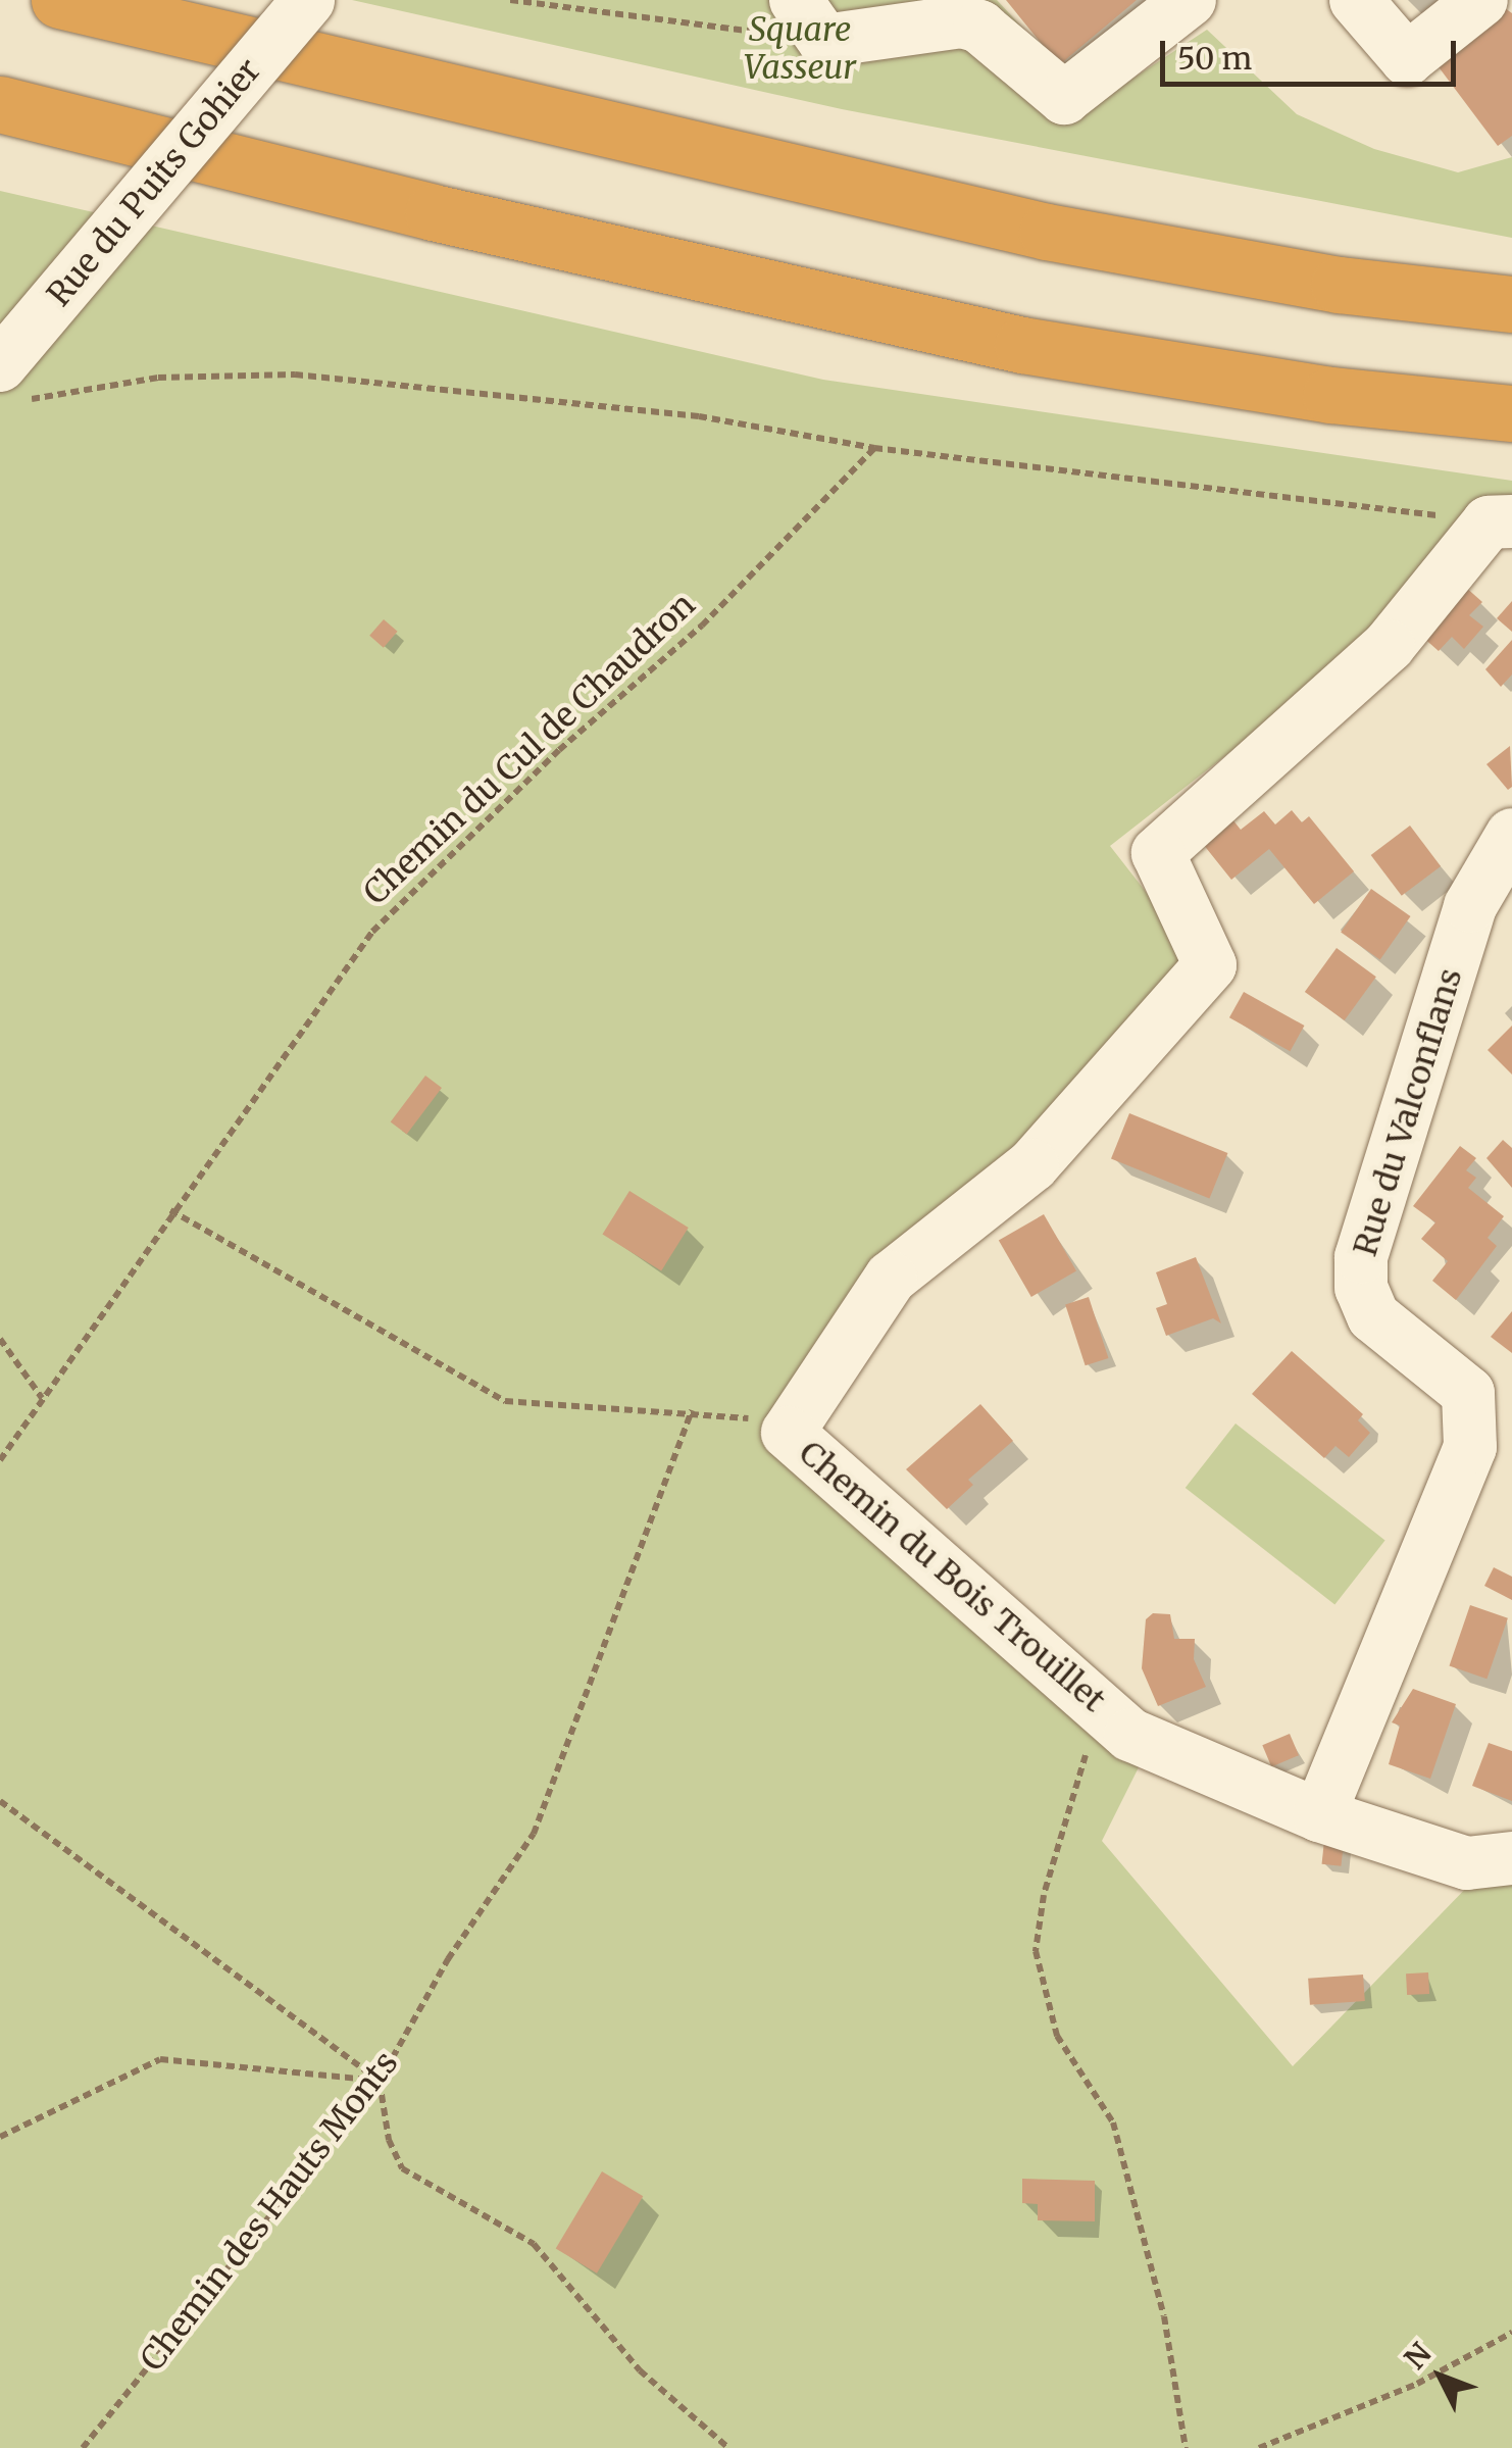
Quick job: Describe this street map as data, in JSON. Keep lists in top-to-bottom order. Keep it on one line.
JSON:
{"streets":{"street":["Rue du Puits Gohier","Rue du Valconflans","Chemin du Bois Trouillet"],"path":["Chemin du Cul de Chaudron","Chemin des Hauts Monts"]},"crossings":[["Chemin du Cul de Chaudron","Chemin du Bois Trouillet"],["Rue du Valconflans","Chemin du Bois Trouillet"],["Chemin du Bois Trouillet","Chemin des Hauts Monts"]],"parks":["Square Vasseur"],"scale_bar":"50 m","north":"top left"}
